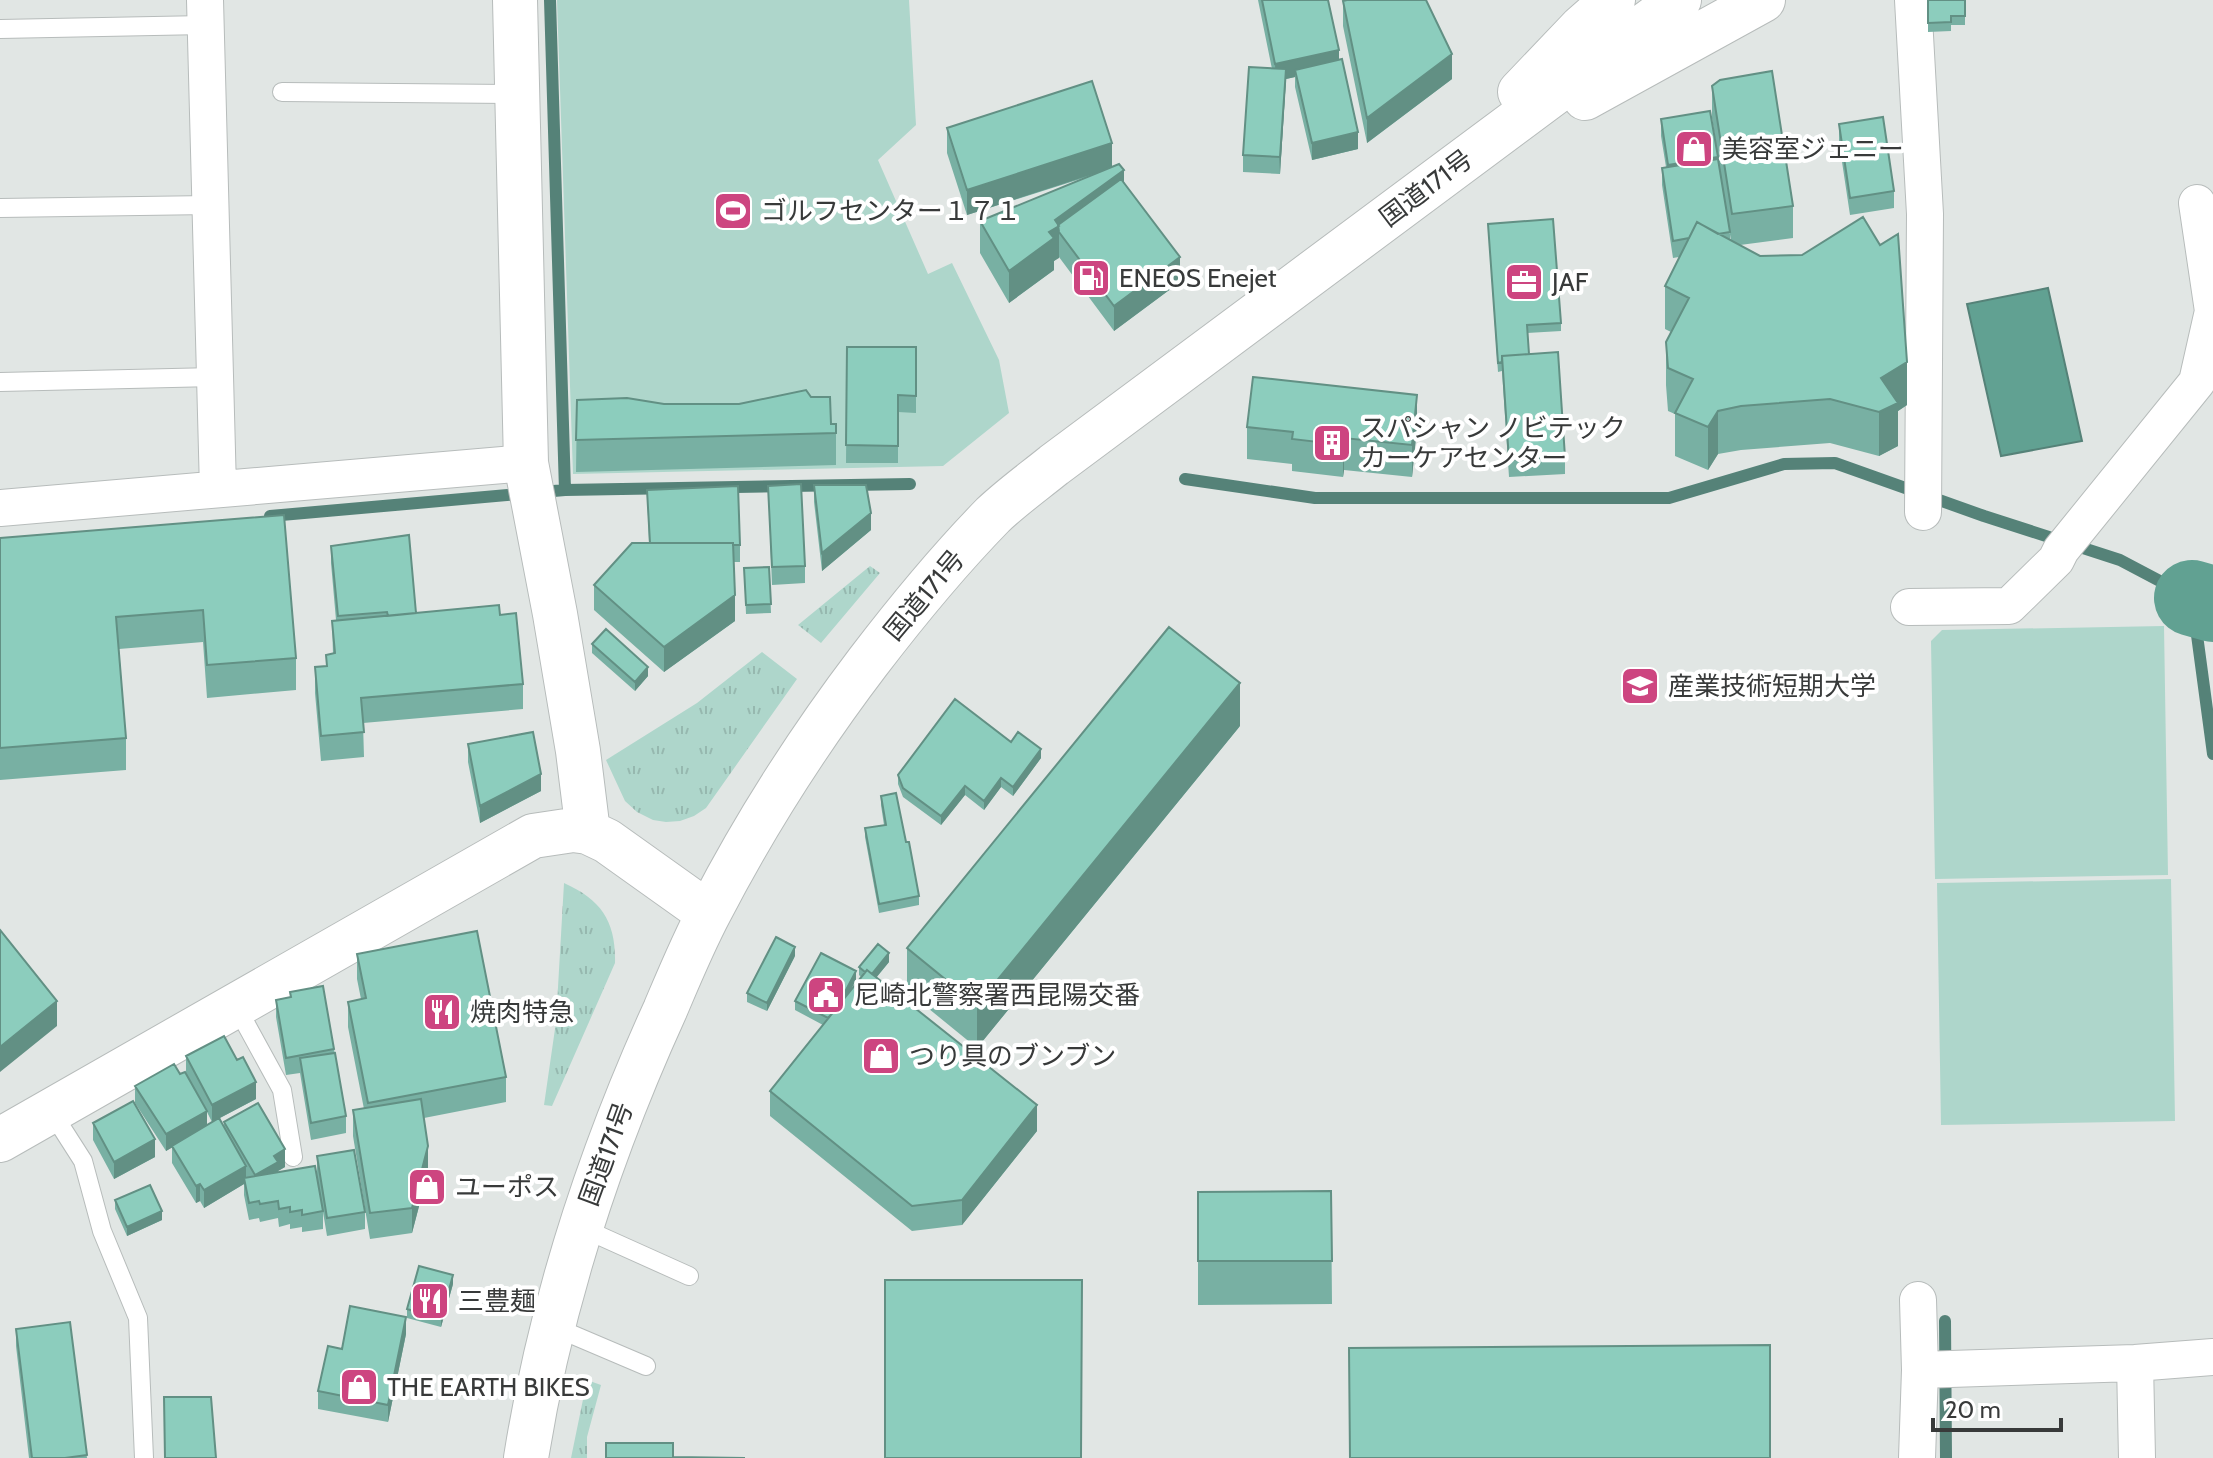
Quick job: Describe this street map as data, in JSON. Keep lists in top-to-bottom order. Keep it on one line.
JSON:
{"streets":{"main road":["国道171号"]},"places":{"shop":["美容室ジェニー","つり具のブンブン","ユーポス","THE EARTH BIKES"],"sports":["ゴルフセンター１７１"],"fuel station":["ENEOS Enejet"],"office":["JAF"],"building":["スパシャン ノビテック カーケアセンター"],"school or university":["産業技術短期大学"],"public building":["尼崎北警察署西昆陽交番"],"restaurant":["焼肉特急","三豊麺"]},"scale_bar":"20 m"}
